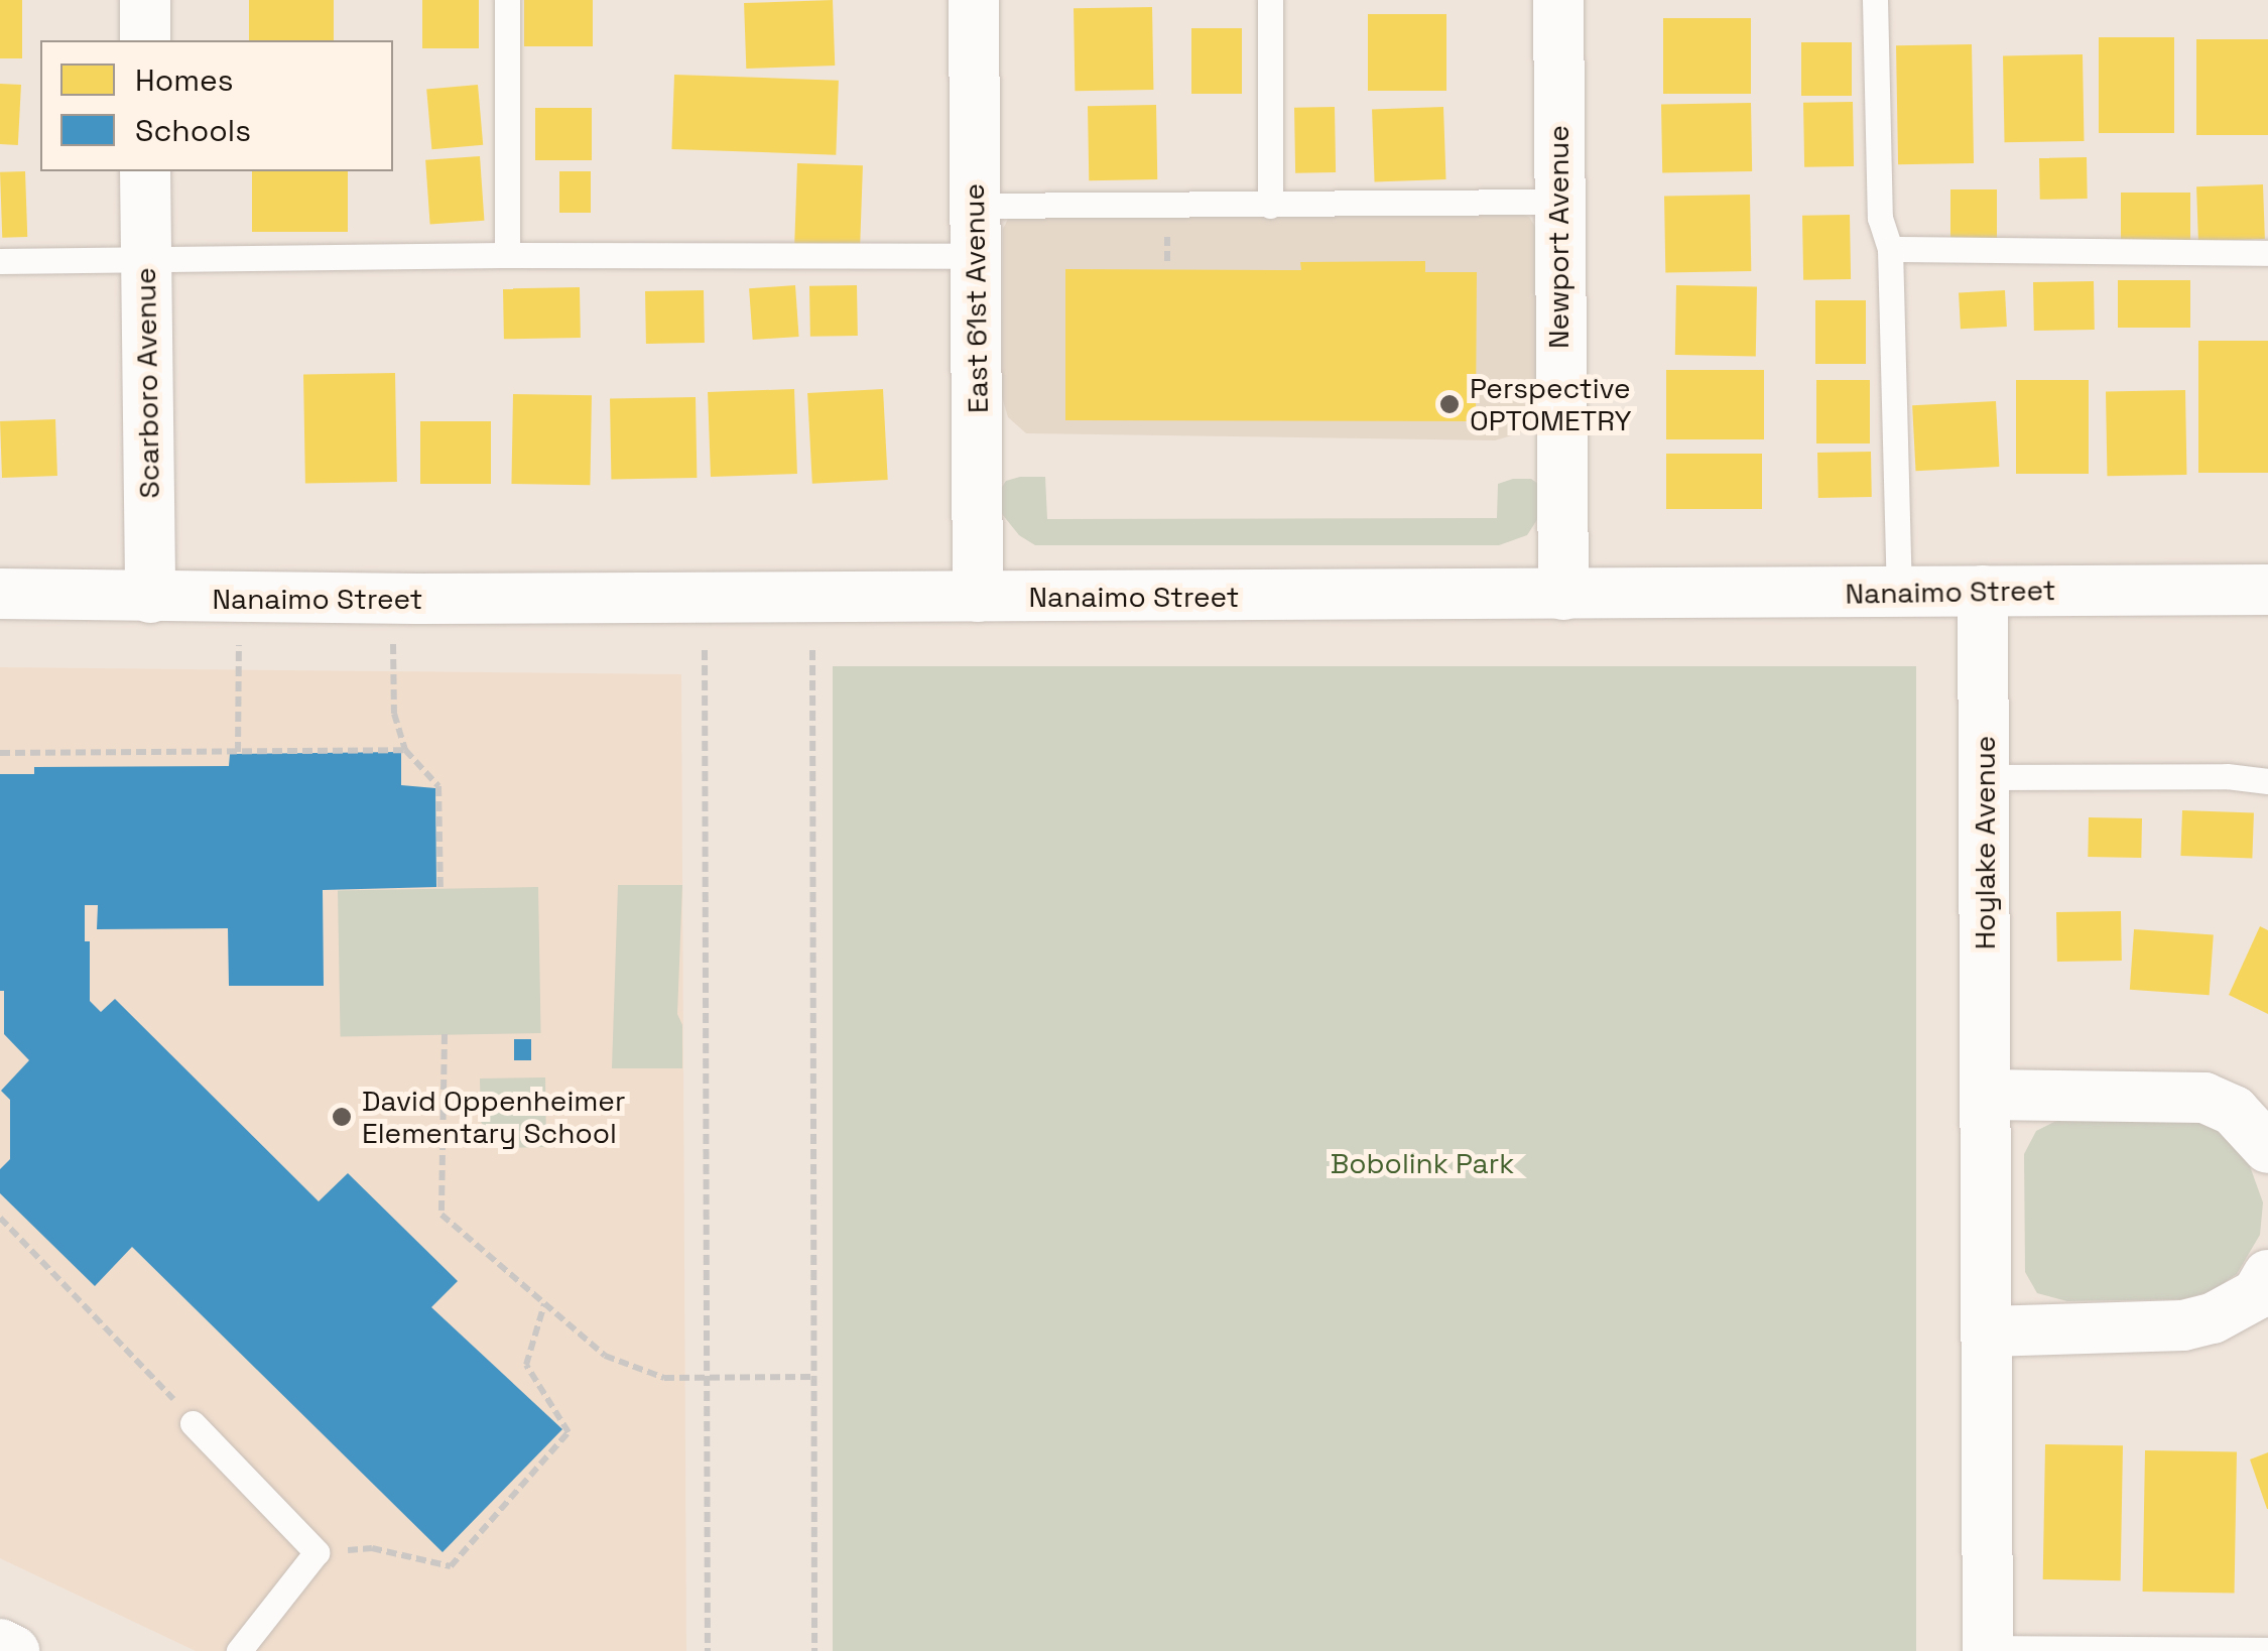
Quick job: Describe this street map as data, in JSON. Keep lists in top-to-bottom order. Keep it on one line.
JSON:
{"streets":{"street":["Newport Avenue","East 61st Avenue","Scarboro Avenue","Nanaimo Street","Hoylake Avenue"]},"crossings":[["Newport Avenue","Nanaimo Street"],["East 61st Avenue","Nanaimo Street"],["Scarboro Avenue","Nanaimo Street"],["Nanaimo Street","Hoylake Avenue"]],"parks":["Bobolink Park"],"places":["Perspective OPTOMETRY","David Oppenheimer Elementary School"],"legend":["Homes","Schools"]}
